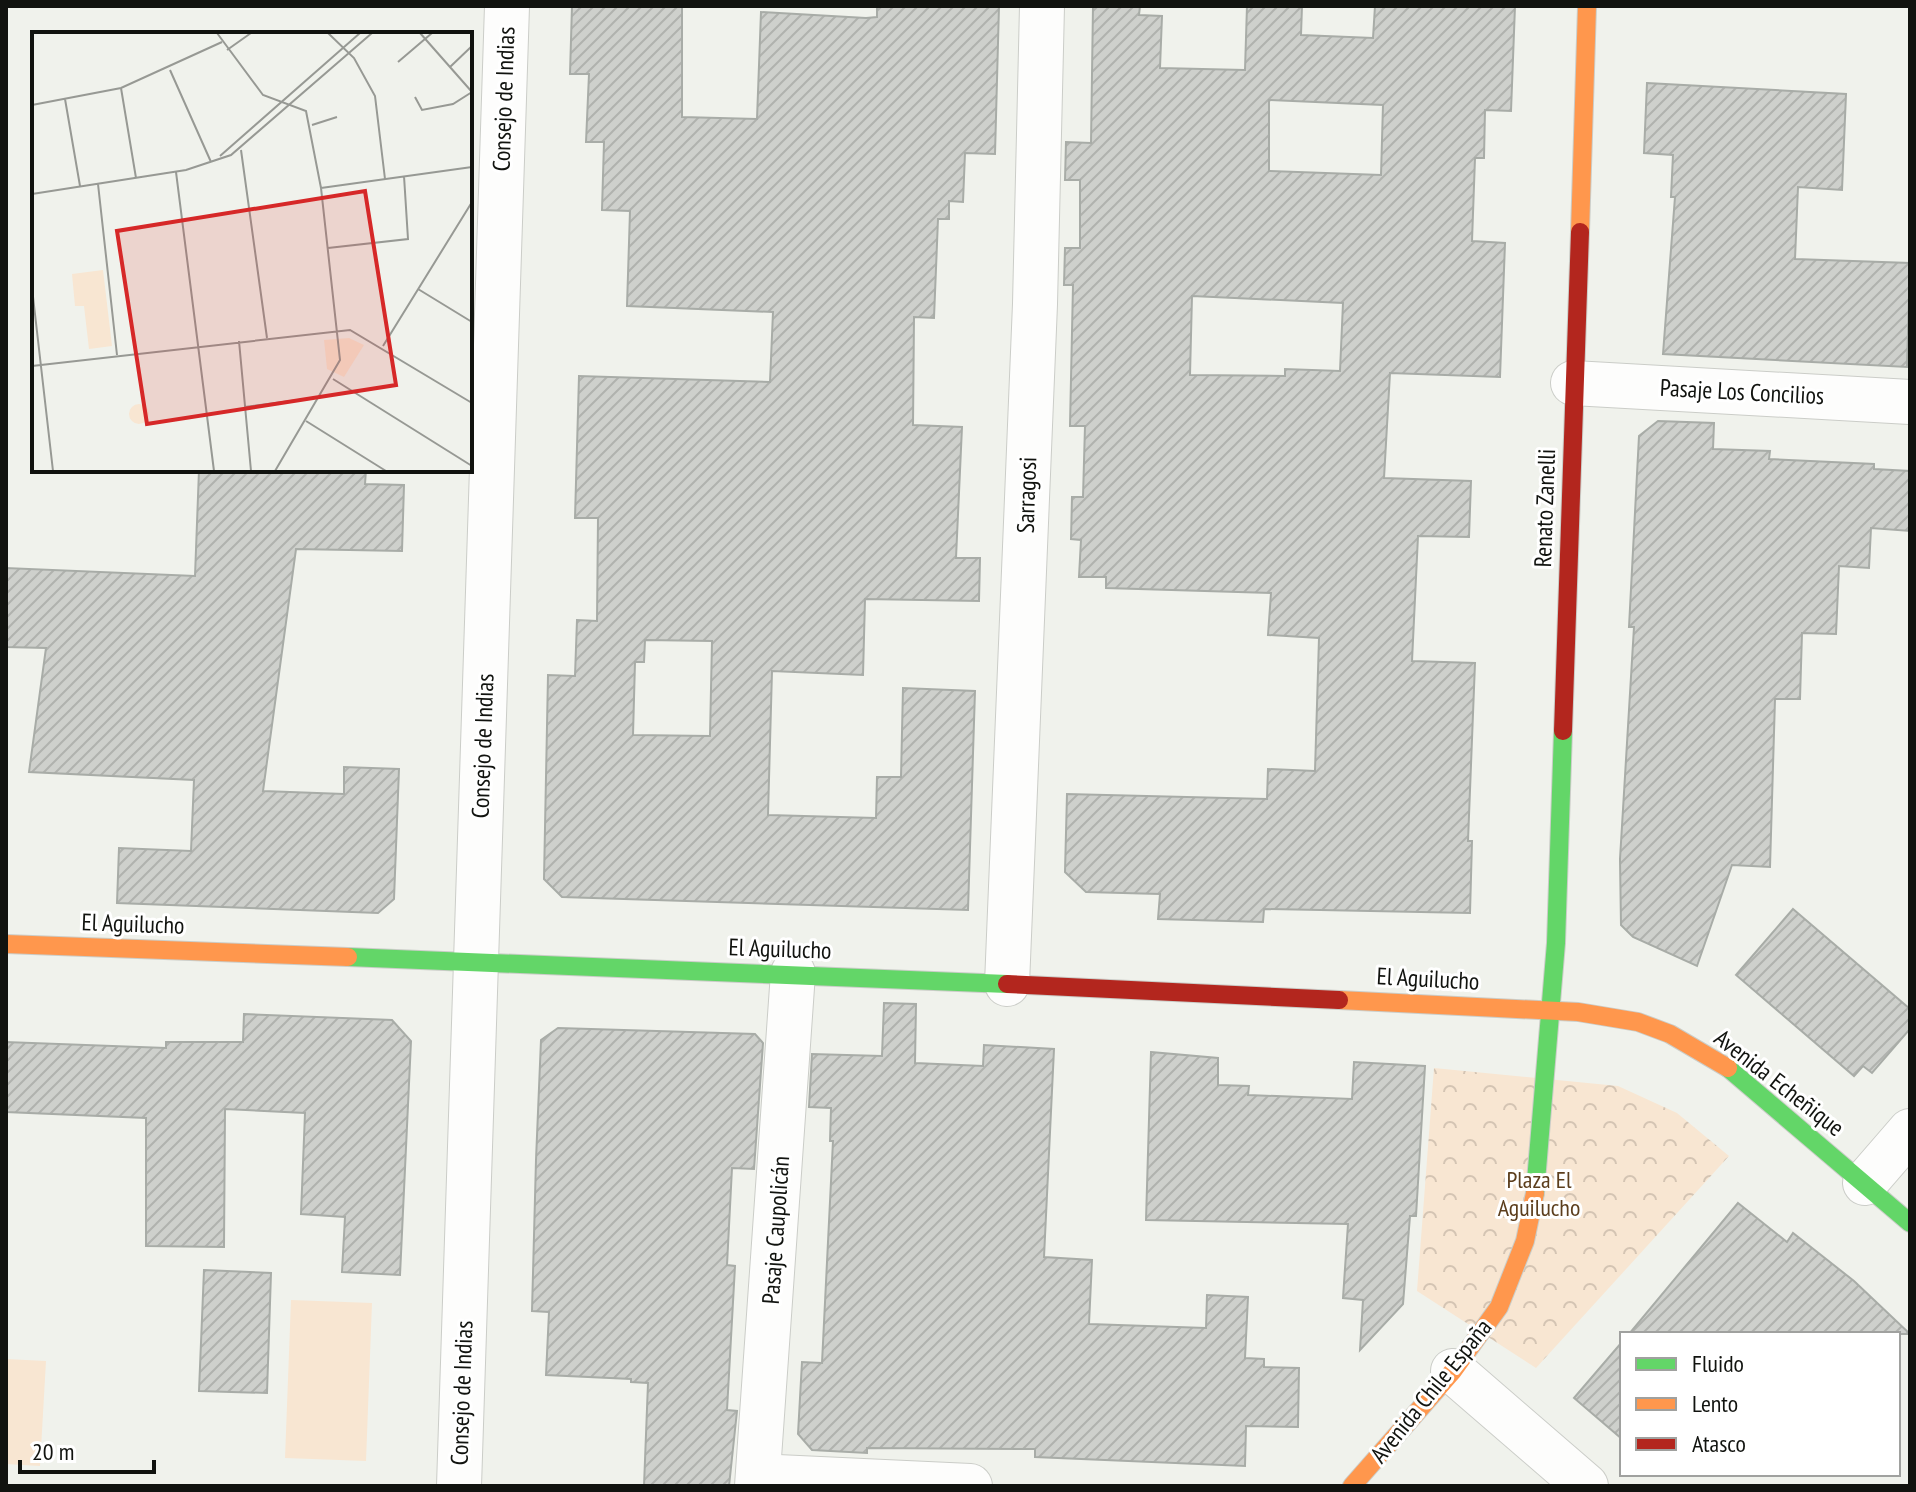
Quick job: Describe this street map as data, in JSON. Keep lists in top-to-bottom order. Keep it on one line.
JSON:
{"streets":{"street":["Consejo de Indias","Pasaje Los Concilios","Sarragosi","Renato Zanelli","El Aguilucho","Avenida Echeñique","Pasaje Caupolicán","Avenida Chile España"]},"crossings":[["Consejo de Indias","El Aguilucho"],["Pasaje Los Concilios","Renato Zanelli"],["Sarragosi","El Aguilucho"],["Renato Zanelli","El Aguilucho"],["Renato Zanelli","Avenida Echeñique"],["Renato Zanelli","Avenida Chile España"],["El Aguilucho","Avenida Echeñique"],["El Aguilucho","Pasaje Caupolicán"],["El Aguilucho","Avenida Chile España"],["Avenida Echeñique","Avenida Chile España"]],"parks":["Plaza El Aguilucho"],"legend":["Fluido","Lento","Atasco"],"scale_bar":"20 m"}
